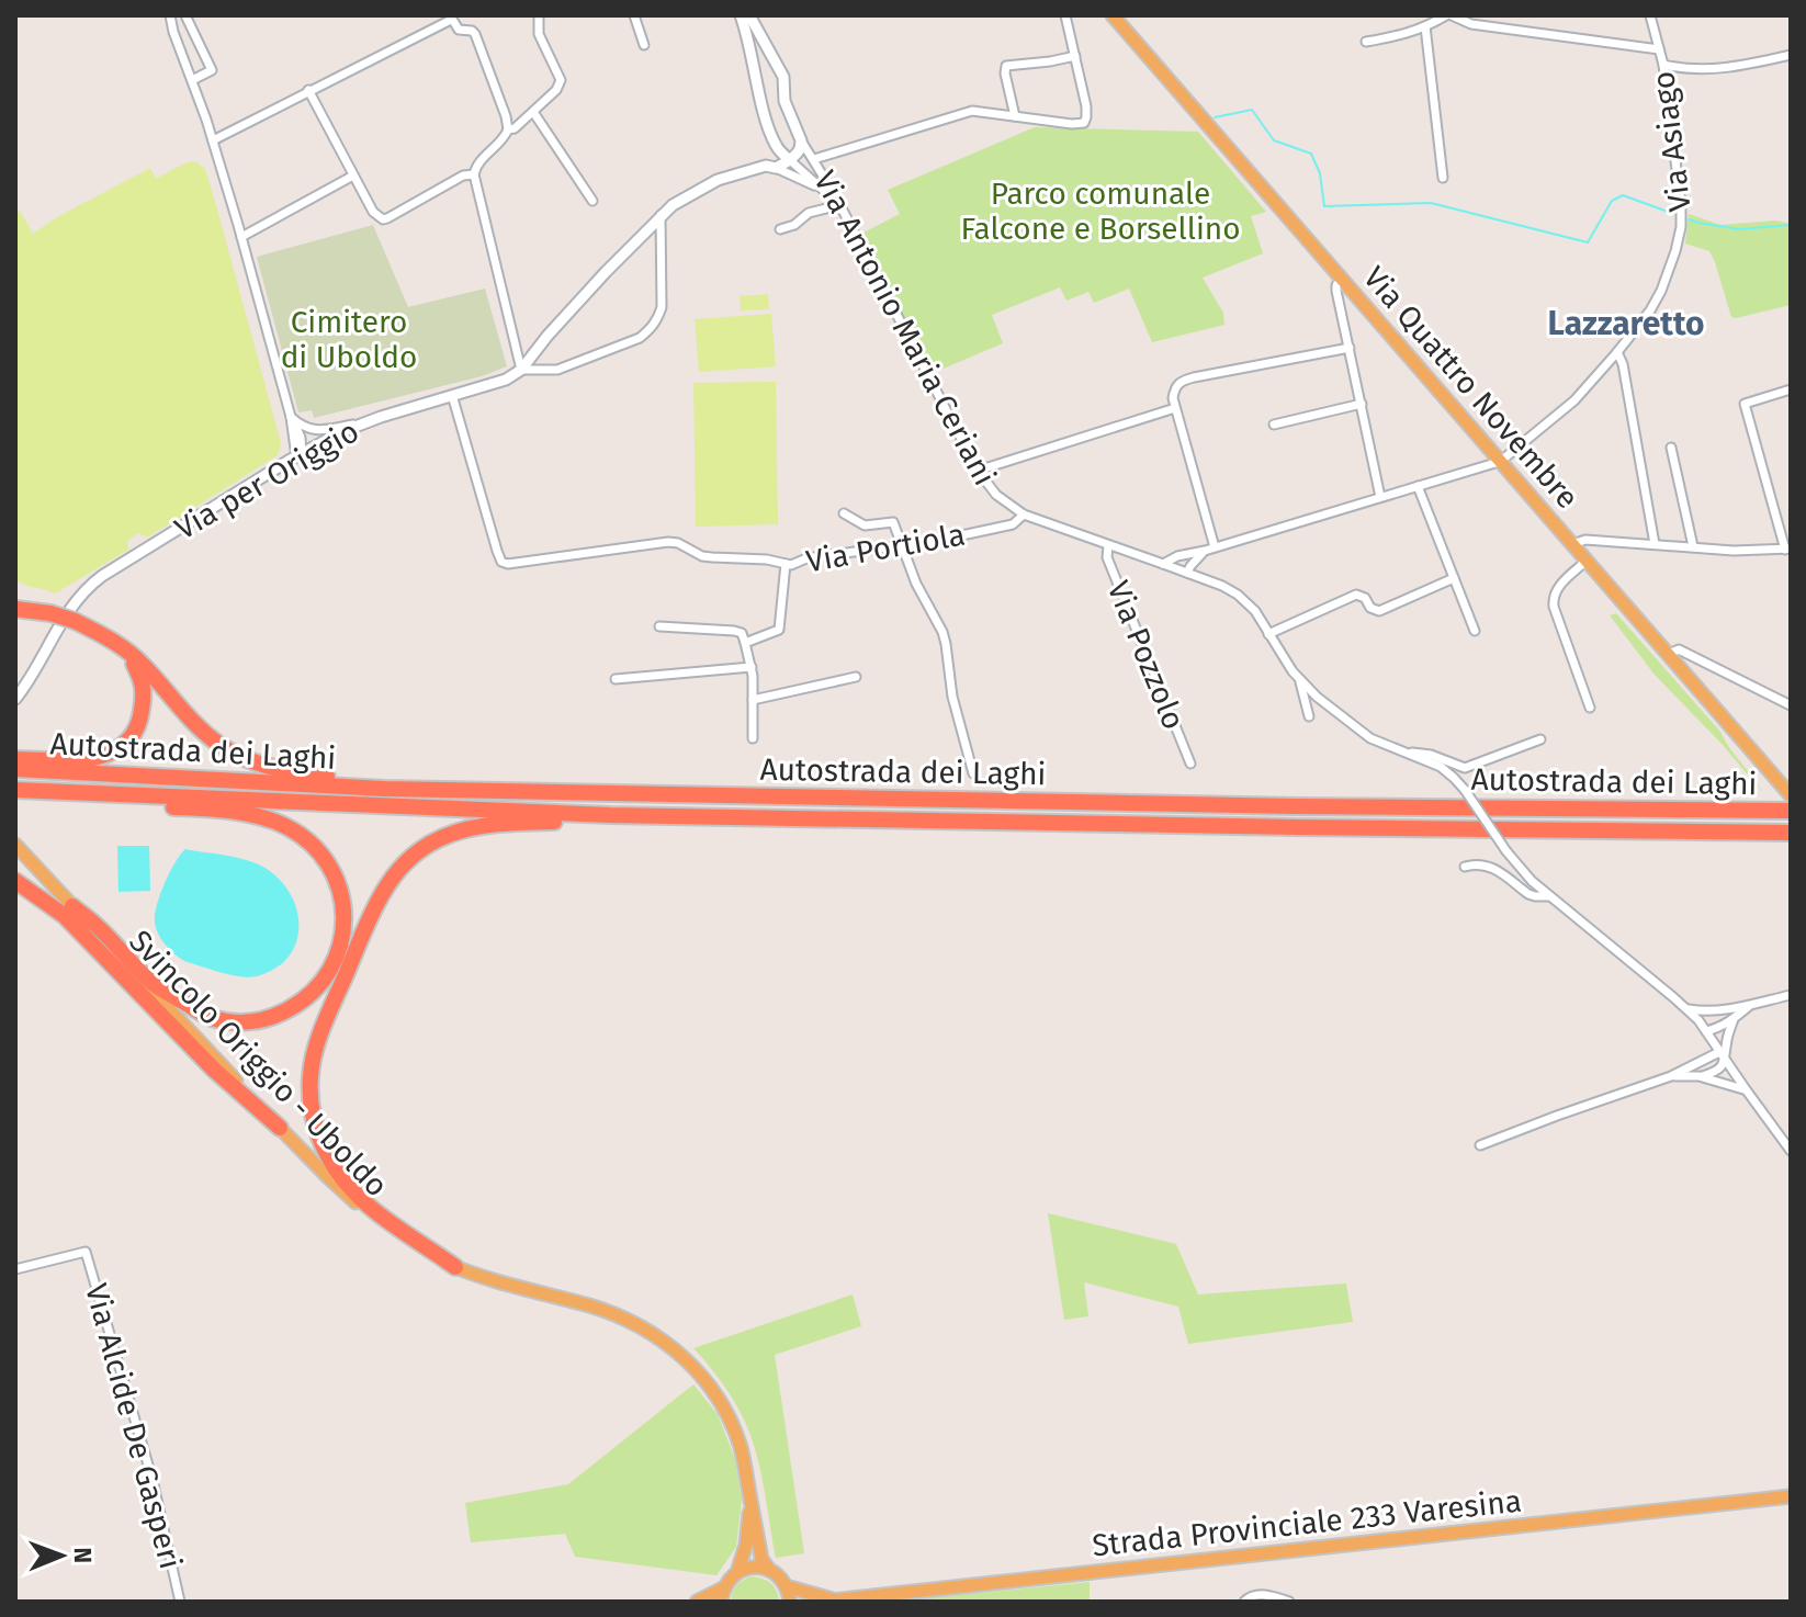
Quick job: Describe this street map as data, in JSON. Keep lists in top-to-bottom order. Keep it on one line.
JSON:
{"streets":{"highway":["Autostrada dei Laghi"],"main road":["Via Quattro Novembre","Svincolo Origgio - Uboldo","Strada Provinciale 233 Varesina"],"street":["Via Asiago","Via Antonio Maria Ceriani","Via per Origgio","Via Portiola","Via Pozzolo","Via Alcide De Gasperi"]},"crossings":[["Via Asiago","Via Quattro Novembre"],["Via Antonio Maria Ceriani","Via Portiola"],["Via Antonio Maria Ceriani","Via Pozzolo"],["Via per Origgio","Via Portiola"]],"districts":["Lazzaretto"],"parks":["Parco comunale Falcone e Borsellino","Cimitero di Uboldo"],"north":"right"}
